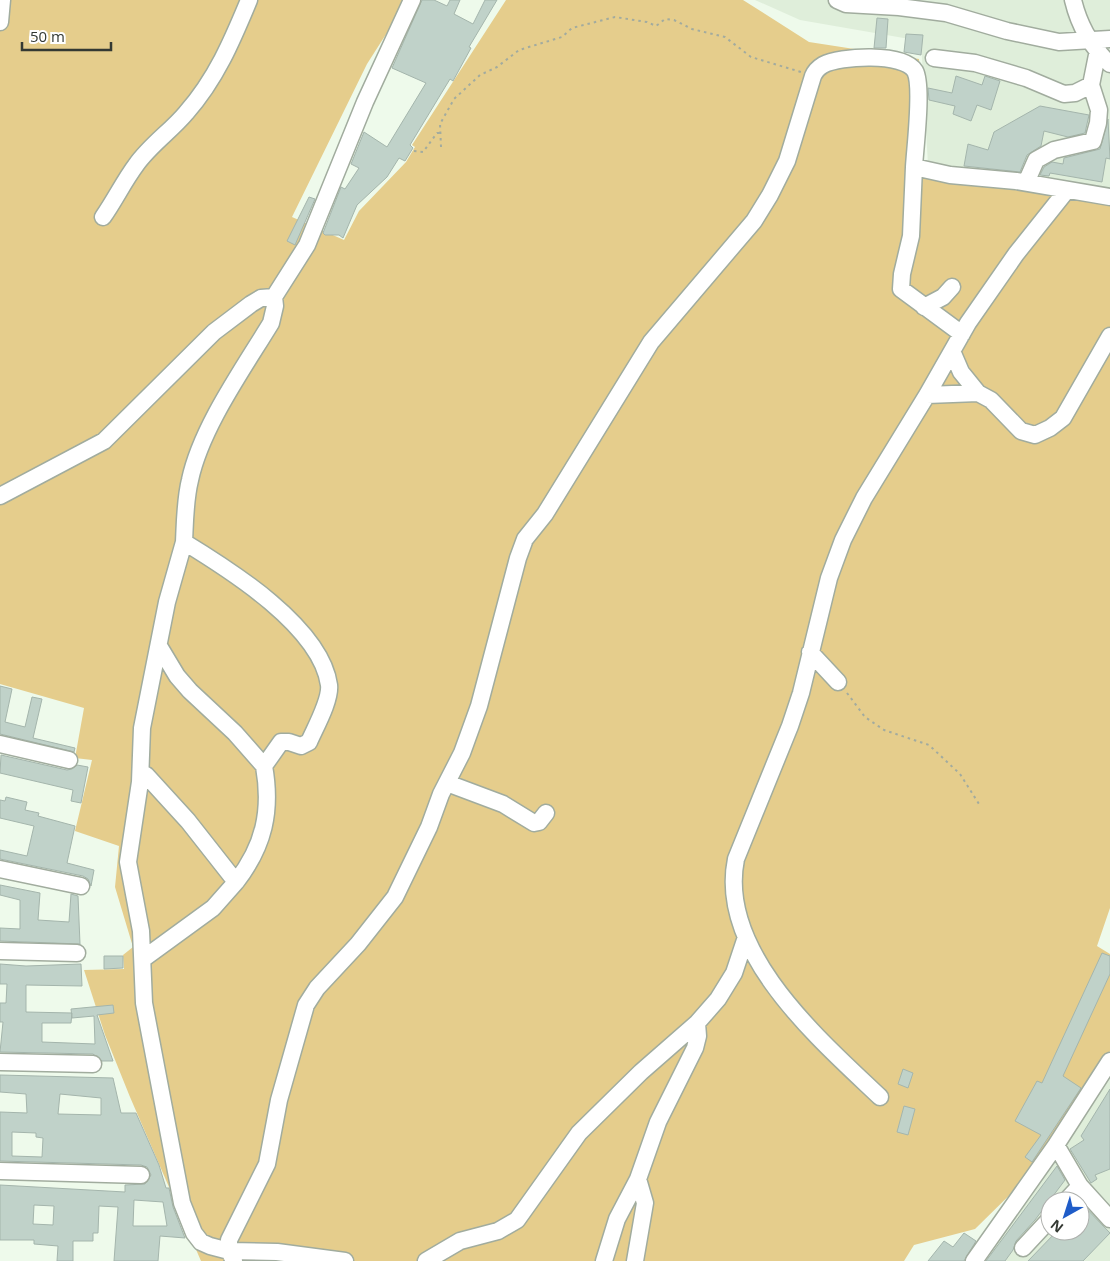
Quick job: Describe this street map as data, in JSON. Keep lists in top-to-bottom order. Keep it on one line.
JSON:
{"scale_bar":"50 m","north":"bottom left"}
